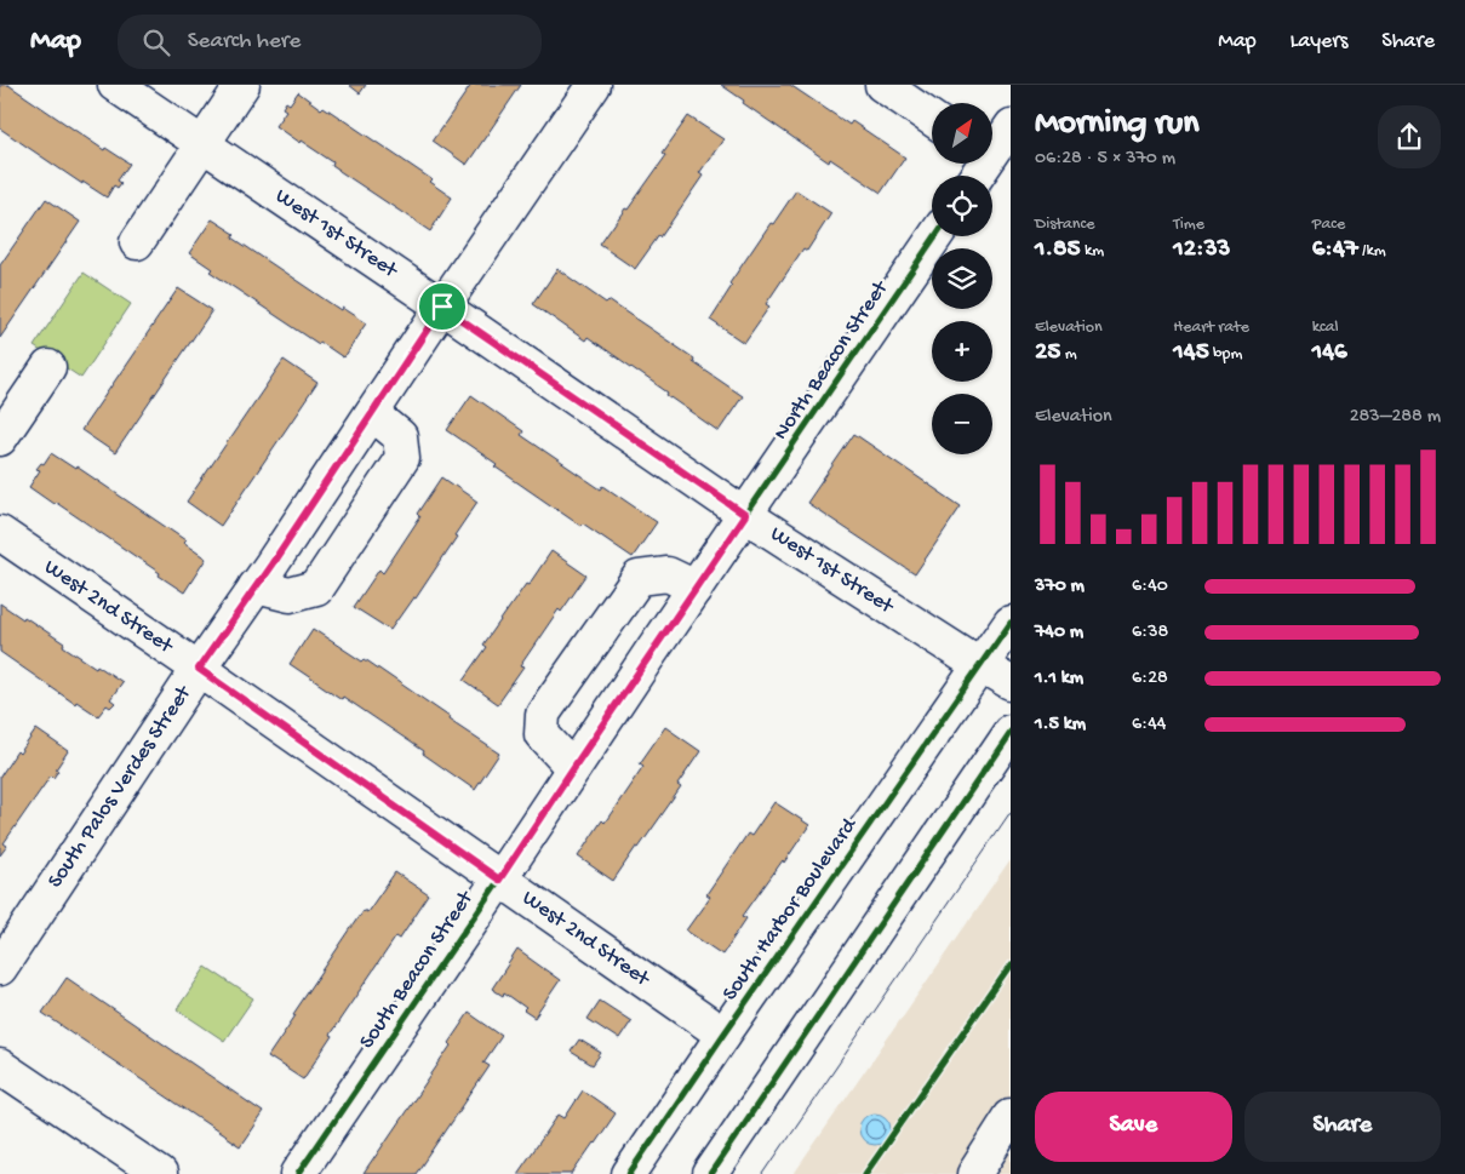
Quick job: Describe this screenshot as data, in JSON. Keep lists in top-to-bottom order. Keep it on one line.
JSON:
{"streets":{"street":["West 1st Street","North Beacon Street","West 2nd Street","South Palos Verdes Street","South Harbor Boulevard","South Beacon Street"]},"crossings":[["West 1st Street","North Beacon Street"],["West 1st Street","South Palos Verdes Street"],["West 1st Street","South Harbor Boulevard"],["West 1st Street","South Beacon Street"],["North Beacon Street","South Beacon Street"],["West 2nd Street","South Palos Verdes Street"],["West 2nd Street","South Harbor Boulevard"],["West 2nd Street","South Beacon Street"]],"north":"top right","page":{"header":"Map","search":"Search here","nav":["Map","Layers","Share"],"heading":["Morning run","06:28 · 5 × 370 m"],"map_buttons":["+","−"],"stats":[["Distance","1.85 km"],["Time","12:33"],["Pace","6:47 /km"],["Elevation","25 m"],["Heart rate","145 bpm"],["kcal","146"]],"chart":["Elevation","283–288 m"],"list":[{"name":"370 m","note":"6:40"},{"name":"740 m","note":"6:38"},{"name":"1.1 km","note":"6:28"},{"name":"1.5 km","note":"6:44"}],"buttons":["Save","Share"]}}
